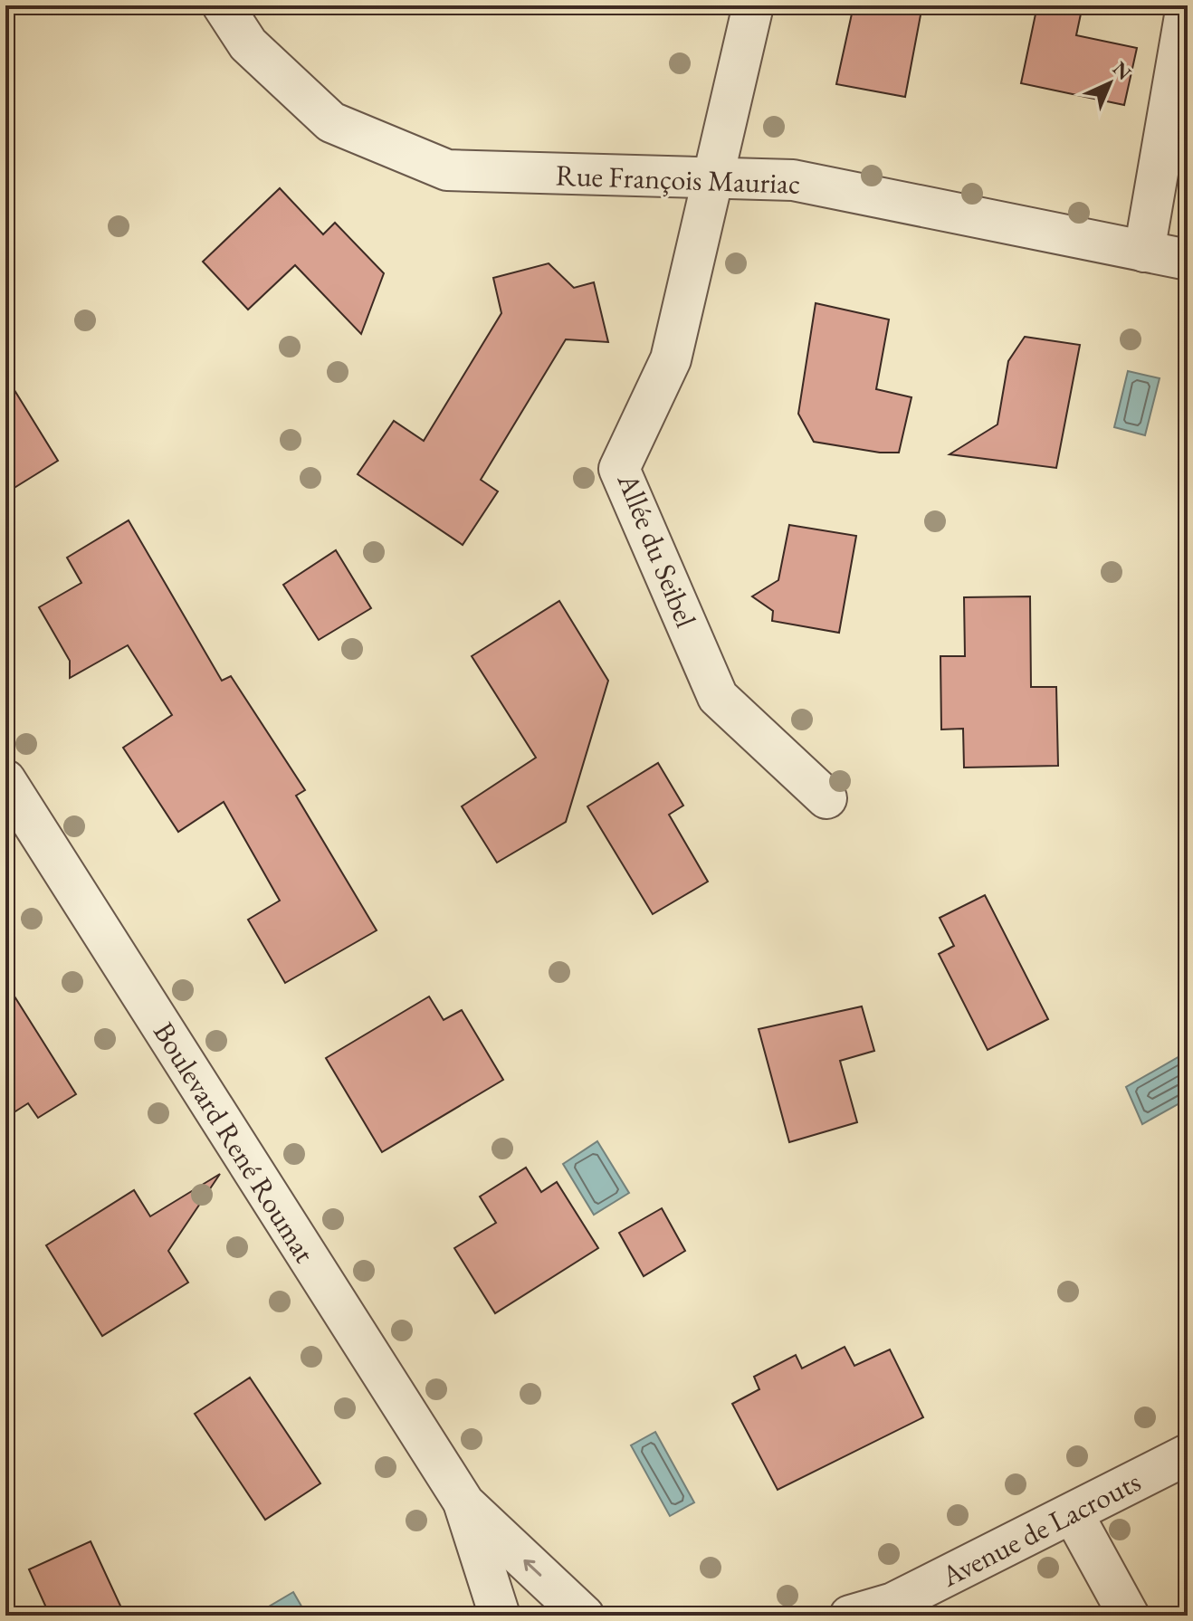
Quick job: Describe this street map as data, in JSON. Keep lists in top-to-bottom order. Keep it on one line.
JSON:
{"streets":{"street":["Rue François Mauriac","Allée du Seibel","Boulevard René Roumat","Avenue de Lacrouts"]},"crossings":[["Rue François Mauriac","Allée du Seibel"]],"north":"top right"}
